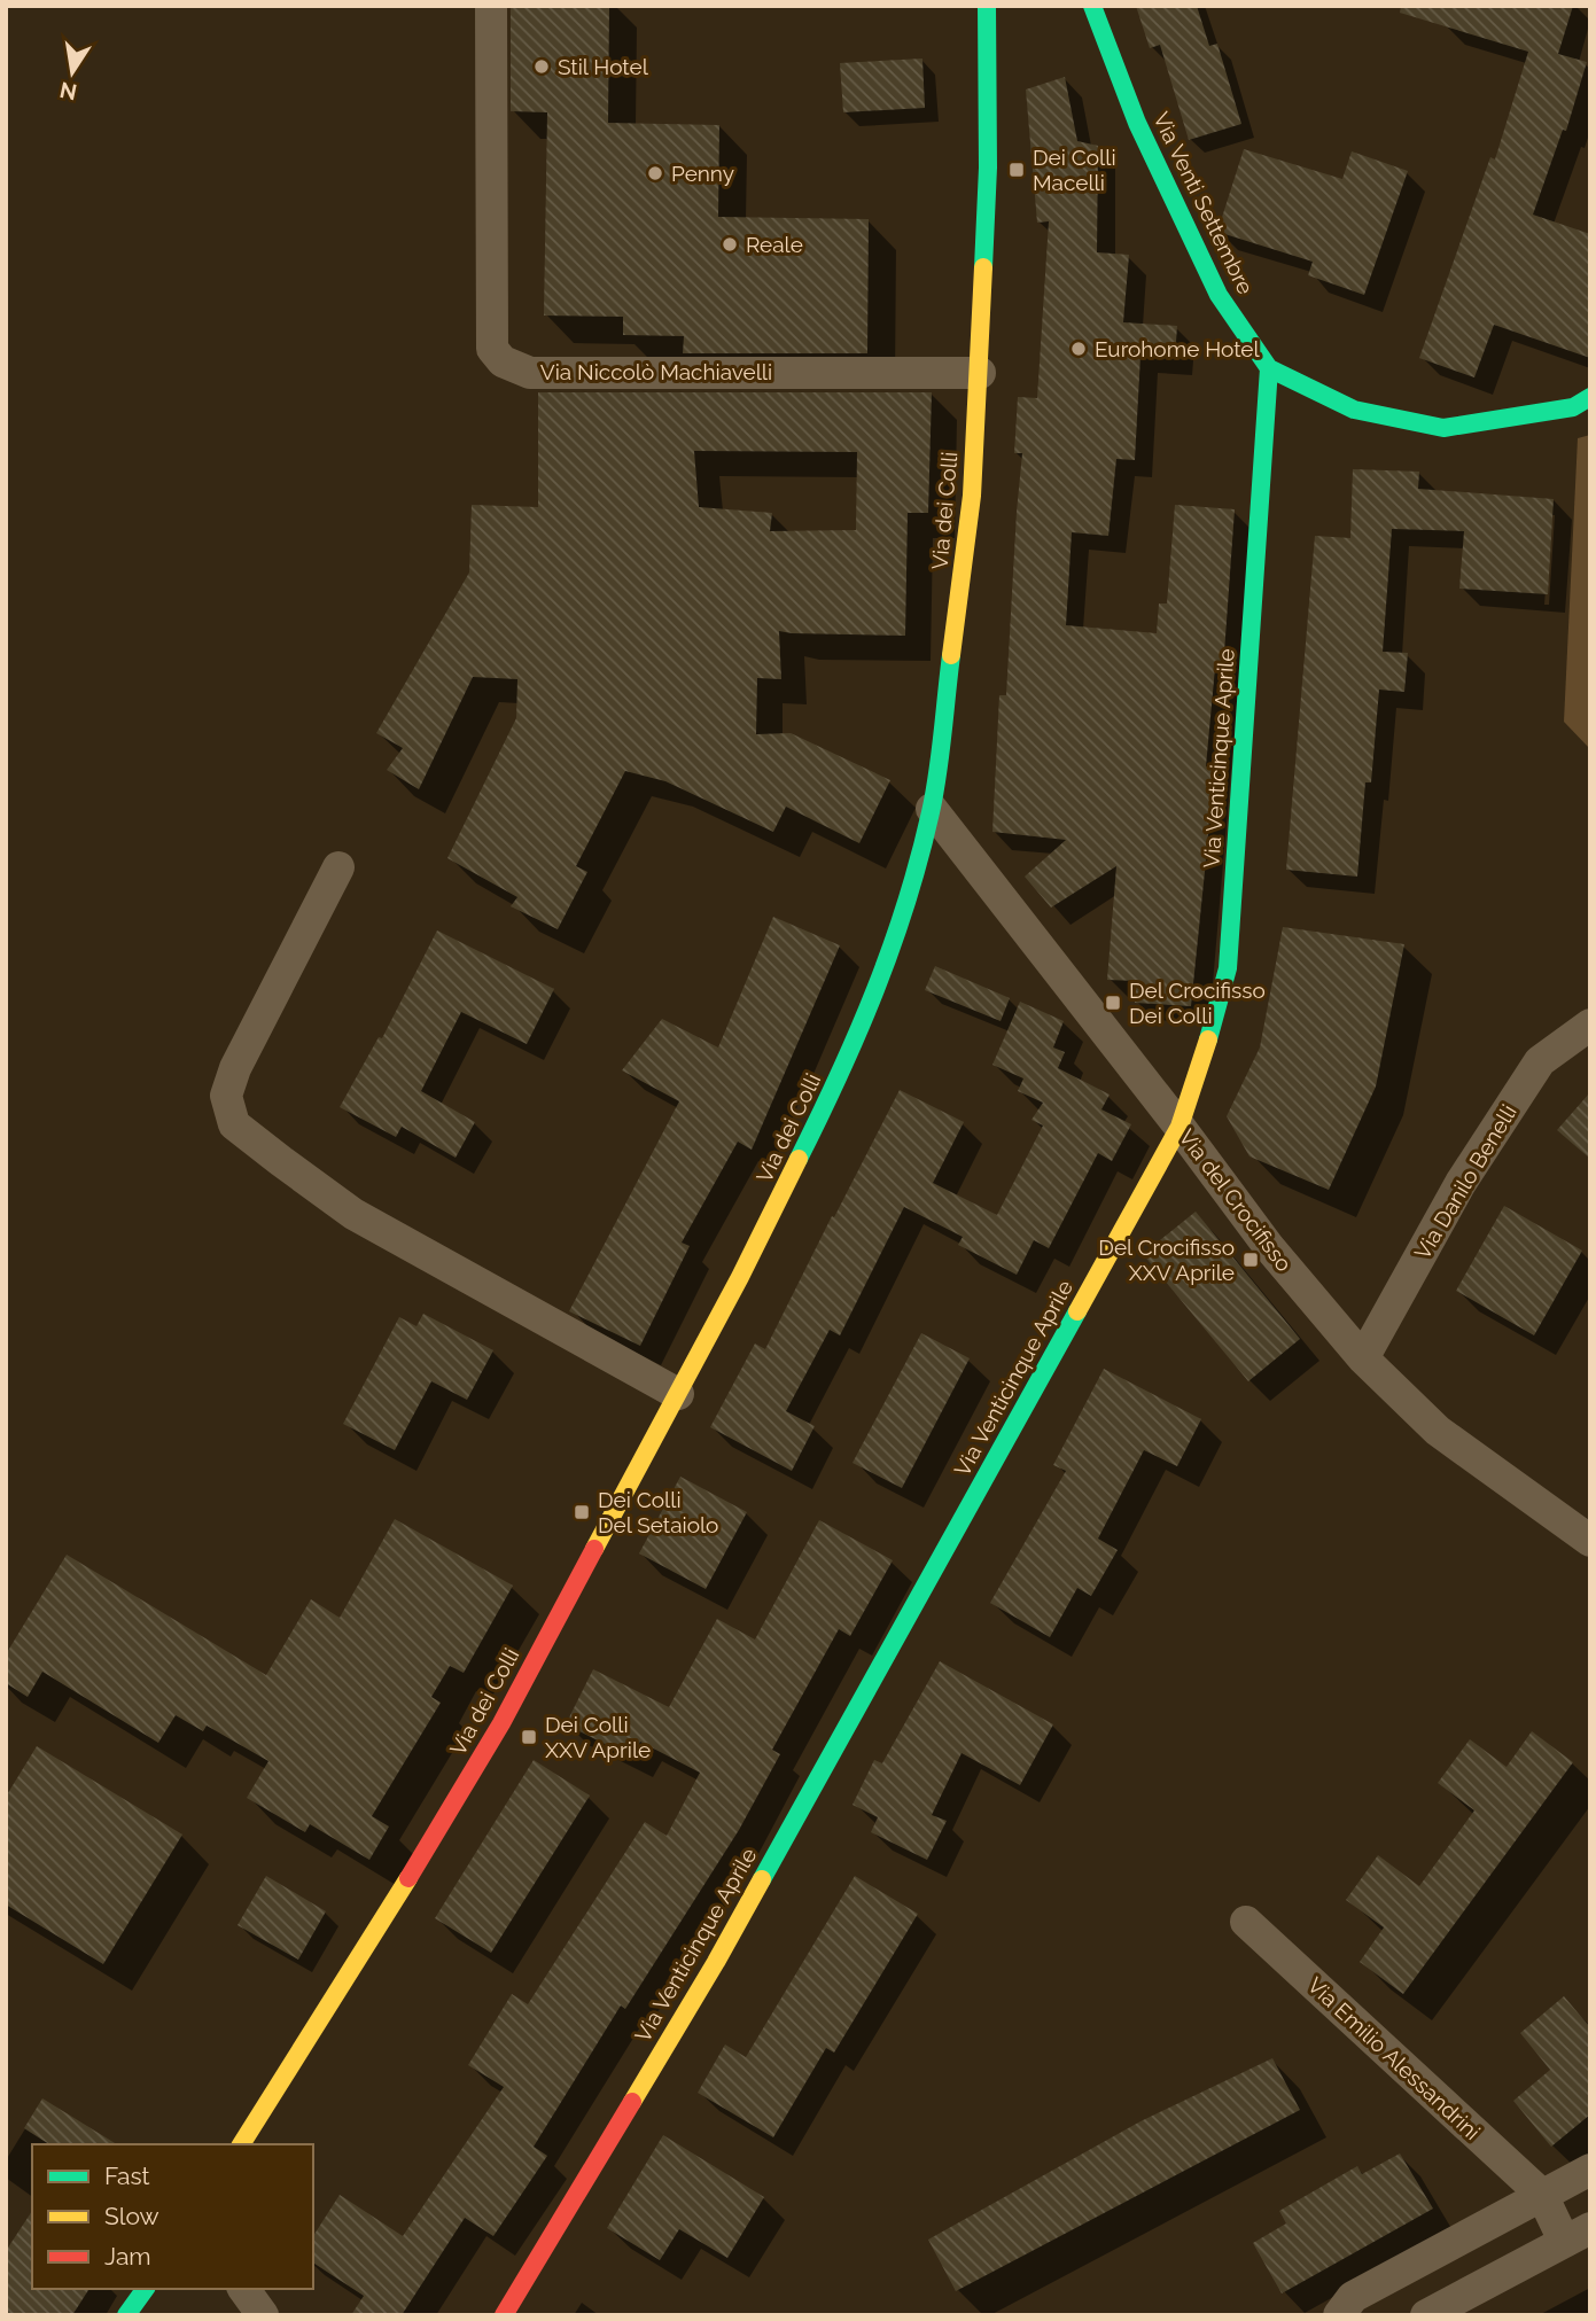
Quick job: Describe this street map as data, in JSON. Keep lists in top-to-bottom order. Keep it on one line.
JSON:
{"streets":{"street":["Via Venti Settembre","Via Niccolò Machiavelli","Via dei Colli","Via Venticinque Aprile","Via Danilo Benelli","Via del Crocifisso","Via Emilio Alessandrini"]},"crossings":[["Via Venti Settembre","Via Venticinque Aprile"],["Via Niccolò Machiavelli","Via dei Colli"],["Via dei Colli","Via del Crocifisso"],["Via Venticinque Aprile","Via del Crocifisso"],["Via Danilo Benelli","Via del Crocifisso"]],"places":{"other":["Stil Hotel","Penny","Reale","Eurohome Hotel"],"transit":["Dei Colli Macelli","Del Crocifisso Dei Colli","Del Crocifisso XXV Aprile","Dei Colli Del Setaiolo","Dei Colli XXV Aprile"]},"legend":["Fast","Slow","Jam"],"north":"bottom"}
